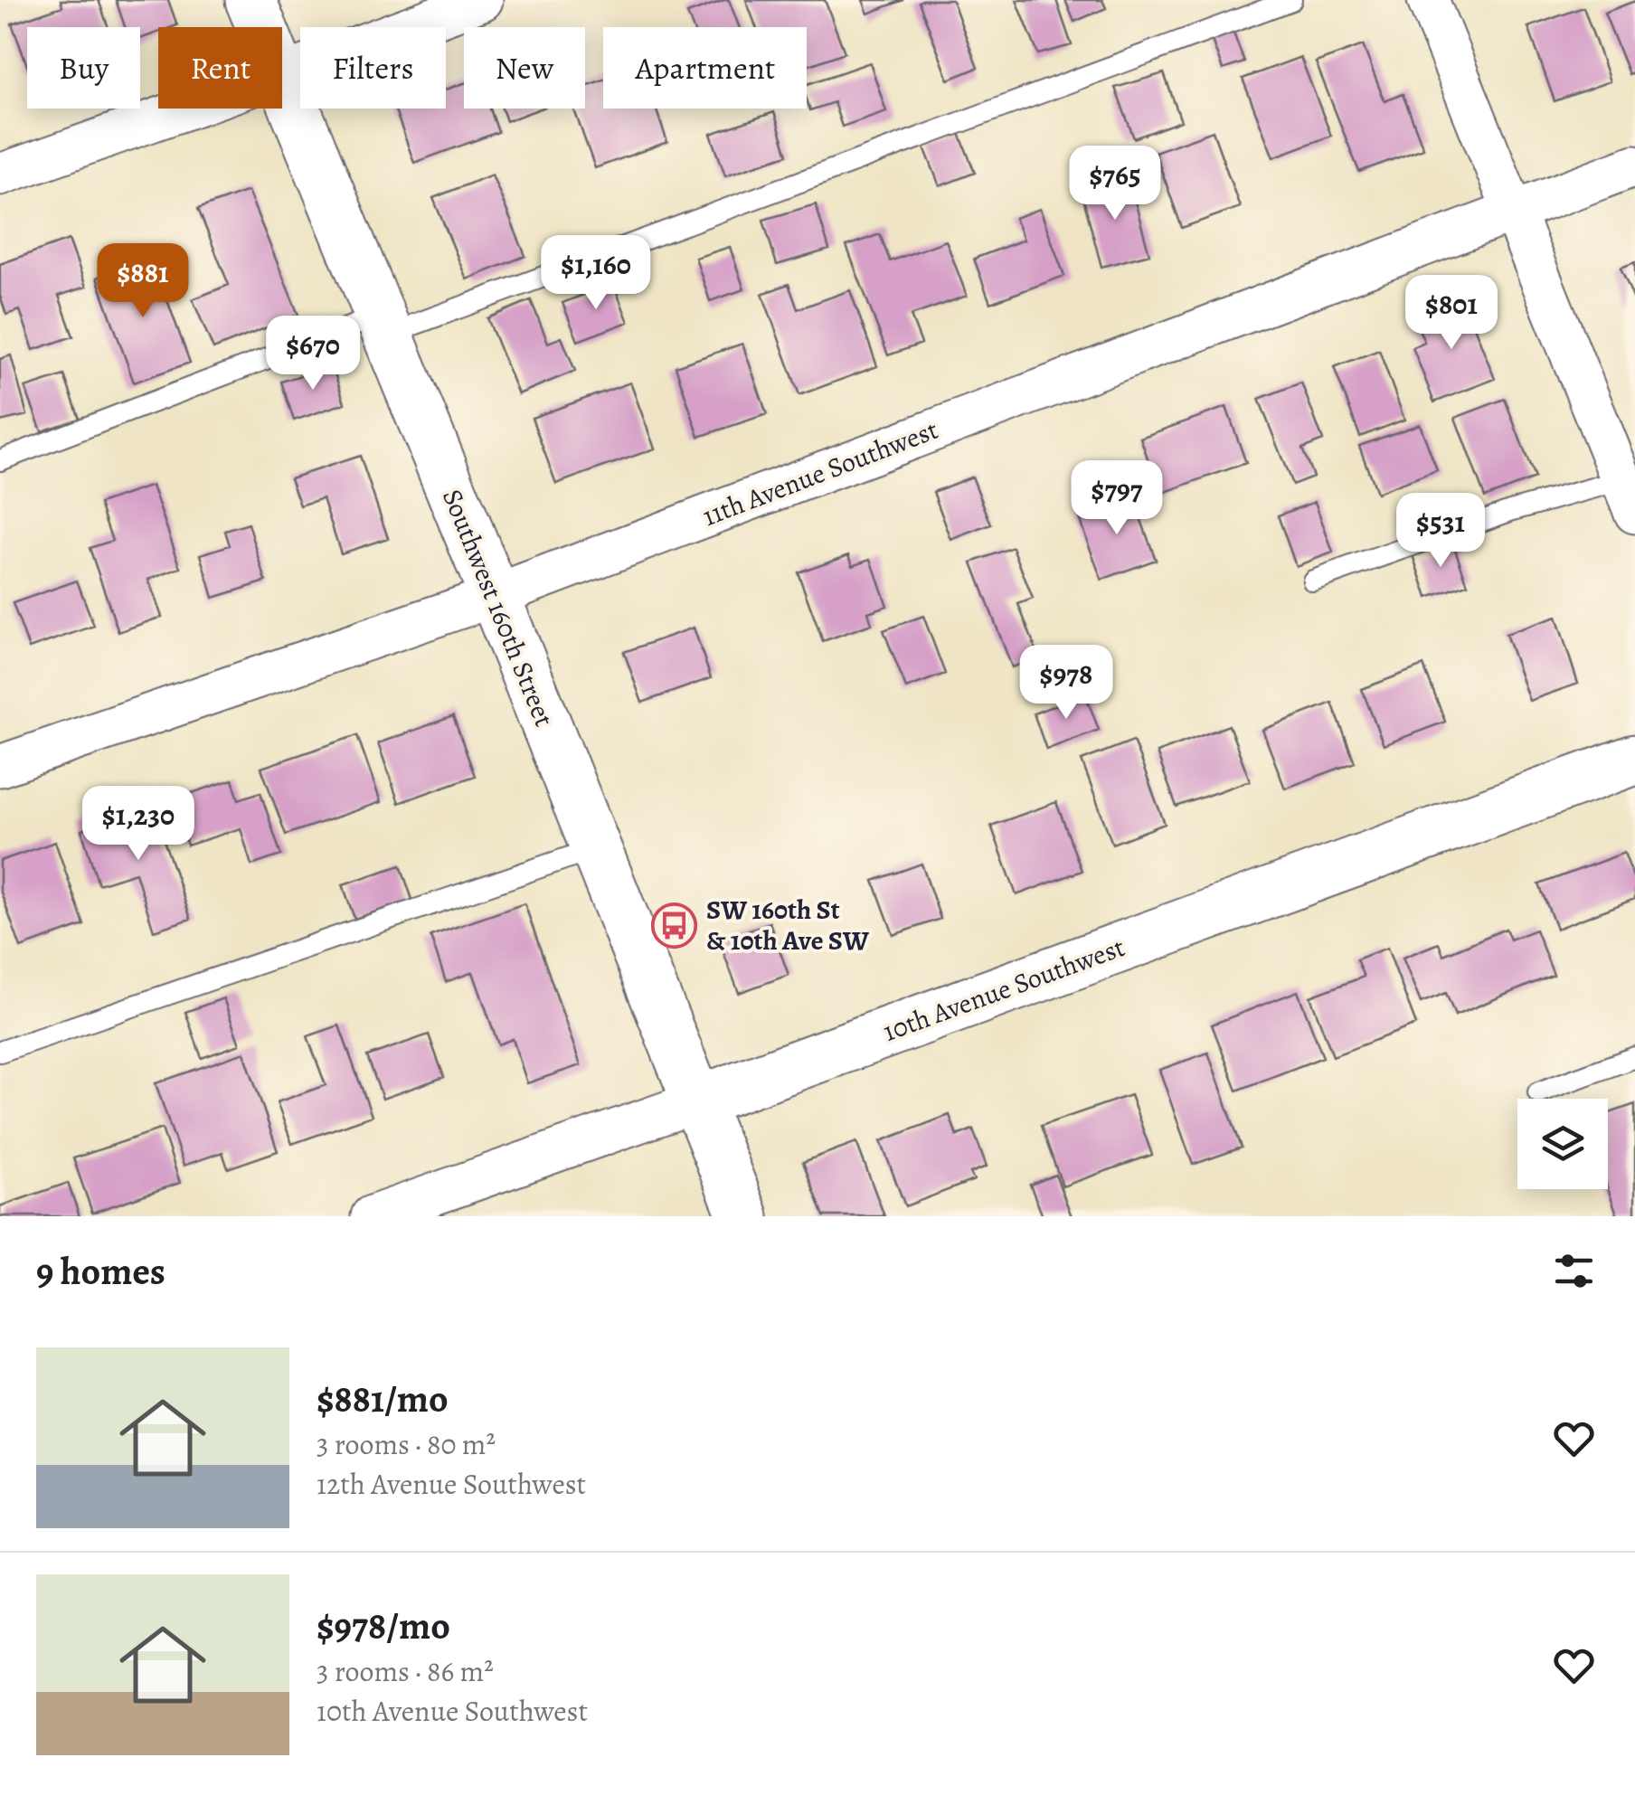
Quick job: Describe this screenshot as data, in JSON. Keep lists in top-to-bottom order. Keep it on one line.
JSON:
{"streets":{"street":["11th Avenue Southwest","Southwest 160th Street","10th Avenue Southwest"]},"crossings":[["11th Avenue Southwest","Southwest 160th Street"],["Southwest 160th Street","10th Avenue Southwest"]],"places":{"bus stop":["SW 160th St & 10th Ave SW"]},"page":{"chip":["Buy","Rent","Filters","New","Apartment"],"price":["$765","$1,160","$881","$801","$670","$797","$531","$978","$1,230"],"heading":"9 homes","list":[{"name":"$881/mo","note":"3 rooms · 80 m² · 12th Avenue Southwest"},{"name":"$978/mo","note":"3 rooms · 86 m² · 10th Avenue Southwest"}]}}
